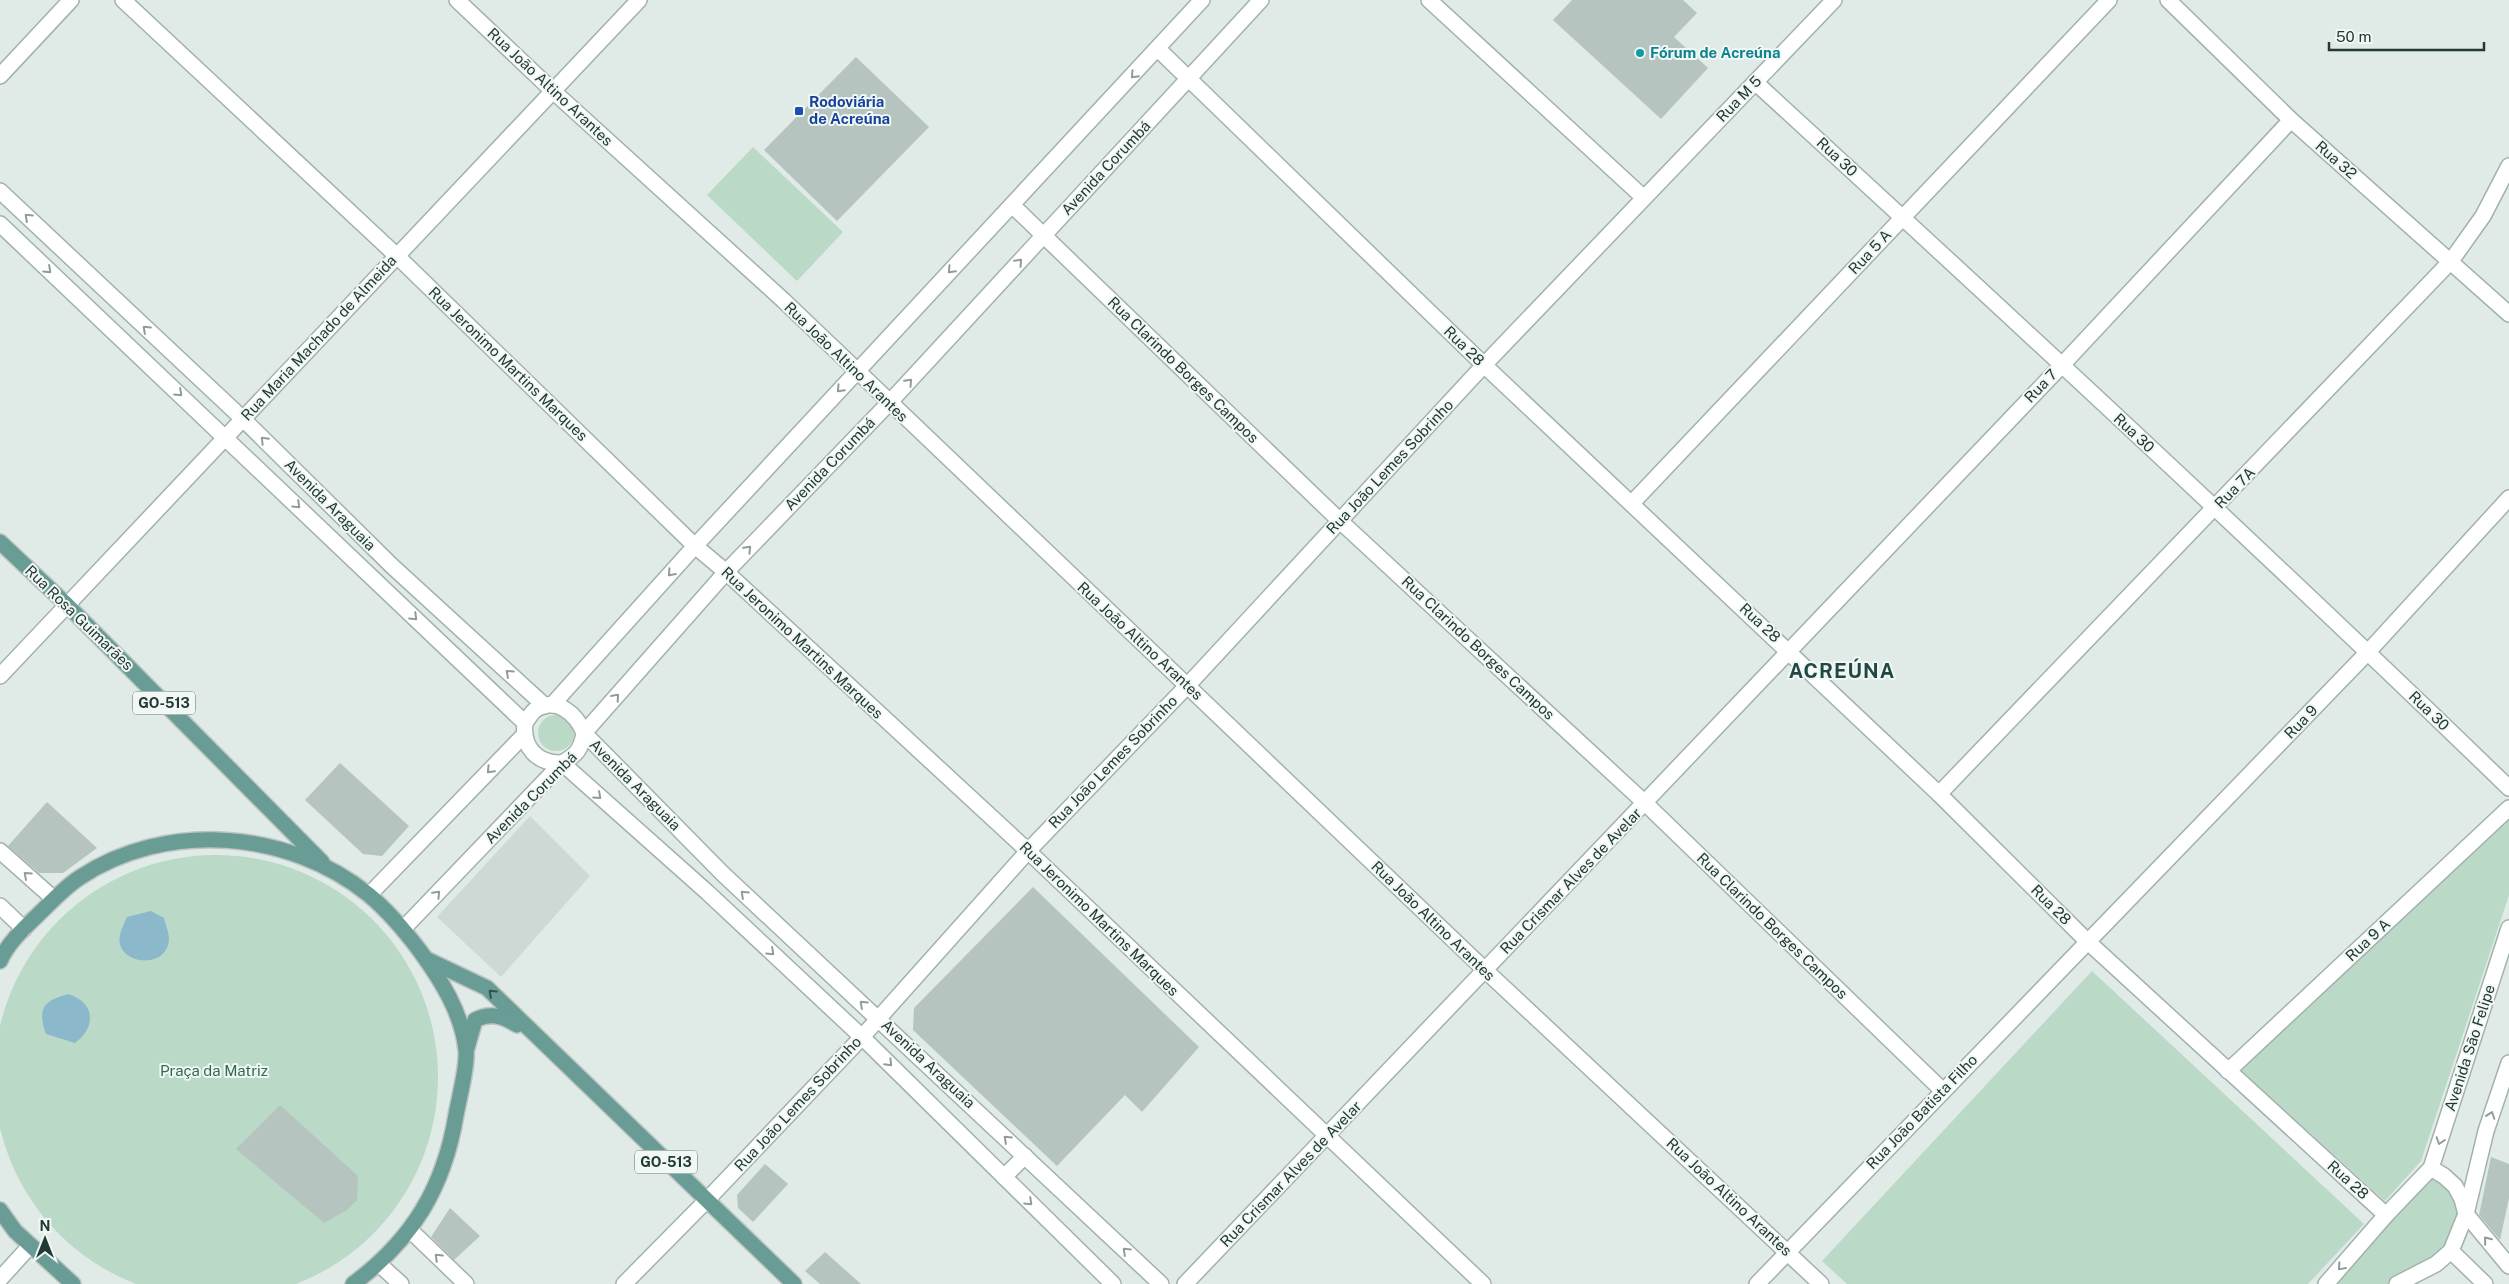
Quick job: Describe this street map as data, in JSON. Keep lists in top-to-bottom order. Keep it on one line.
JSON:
{"streets":{"main road":["Rua Rosa Guimarães","GO-513"],"street":["Rua João Altino Arantes","Rua M 5","Rua 30","Rua 32","Avenida Corumbá","Rua 5 A","Rua Maria Machado de Almeida","Rua 28","Rua Jeronimo Martins Marques","Rua Clarindo Borges Campos","Rua 7","Rua João Lemes Sobrinho","Rua 7A","Avenida Araguaia","Rua 9","Rua Crismar Alves de Avelar","Rua 9 A","Avenida São Felipe","Rua João Batista Filho"]},"crossings":[["Rua João Altino Arantes","Avenida Corumbá"],["Rua João Altino Arantes","Rua Maria Machado de Almeida"],["Rua João Altino Arantes","Rua João Lemes Sobrinho"],["Rua João Altino Arantes","Rua Crismar Alves de Avelar"],["Rua João Altino Arantes","Rua João Batista Filho"],["Rua M 5","Rua 30"],["Rua M 5","Rua João Lemes Sobrinho"],["Rua 30","Rua 5 A"],["Rua 30","Rua 7"],["Rua 30","Rua 7A"],["Rua 30","Rua 9"],["Rua 32","Rua 7"],["Rua 32","Rua 7A"],["Avenida Corumbá","Rua 28"],["Avenida Corumbá","Rua Jeronimo Martins Marques"],["Avenida Corumbá","Rua Clarindo Borges Campos"],["Avenida Corumbá","Avenida Araguaia"],["Rua 5 A","Rua 28"],["Rua Maria Machado de Almeida","Rua Jeronimo Martins Marques"],["Rua Maria Machado de Almeida","Avenida Araguaia"],["Rua Maria Machado de Almeida","Rua Rosa Guimarães"],["Rua 28","Rua 7"],["Rua 28","Rua João Lemes Sobrinho"],["Rua 28","Rua 7A"],["Rua 28","Rua 9"],["Rua 28","Rua Crismar Alves de Avelar"],["Rua 28","Rua 9 A"],["Rua 28","Avenida São Felipe"],["Rua 28","Rua João Batista Filho"],["Rua Jeronimo Martins Marques","Rua João Lemes Sobrinho"],["Rua Jeronimo Martins Marques","Rua Crismar Alves de Avelar"],["Rua Clarindo Borges Campos","Rua João Lemes Sobrinho"],["Rua Clarindo Borges Campos","Rua Crismar Alves de Avelar"],["Rua Clarindo Borges Campos","Rua João Batista Filho"],["Rua 7","Rua Crismar Alves de Avelar"],["Rua João Lemes Sobrinho","Avenida Araguaia"],["Rua João Lemes Sobrinho","GO-513"],["Rua 9","Rua João Batista Filho"]],"districts":["ACREÚNA"],"parks":["Praça da Matriz"],"places":{"other":["Fórum de Acreúna"],"transit":["Rodoviária de Acreúna"]},"scale_bar":"50 m","north":"top"}
